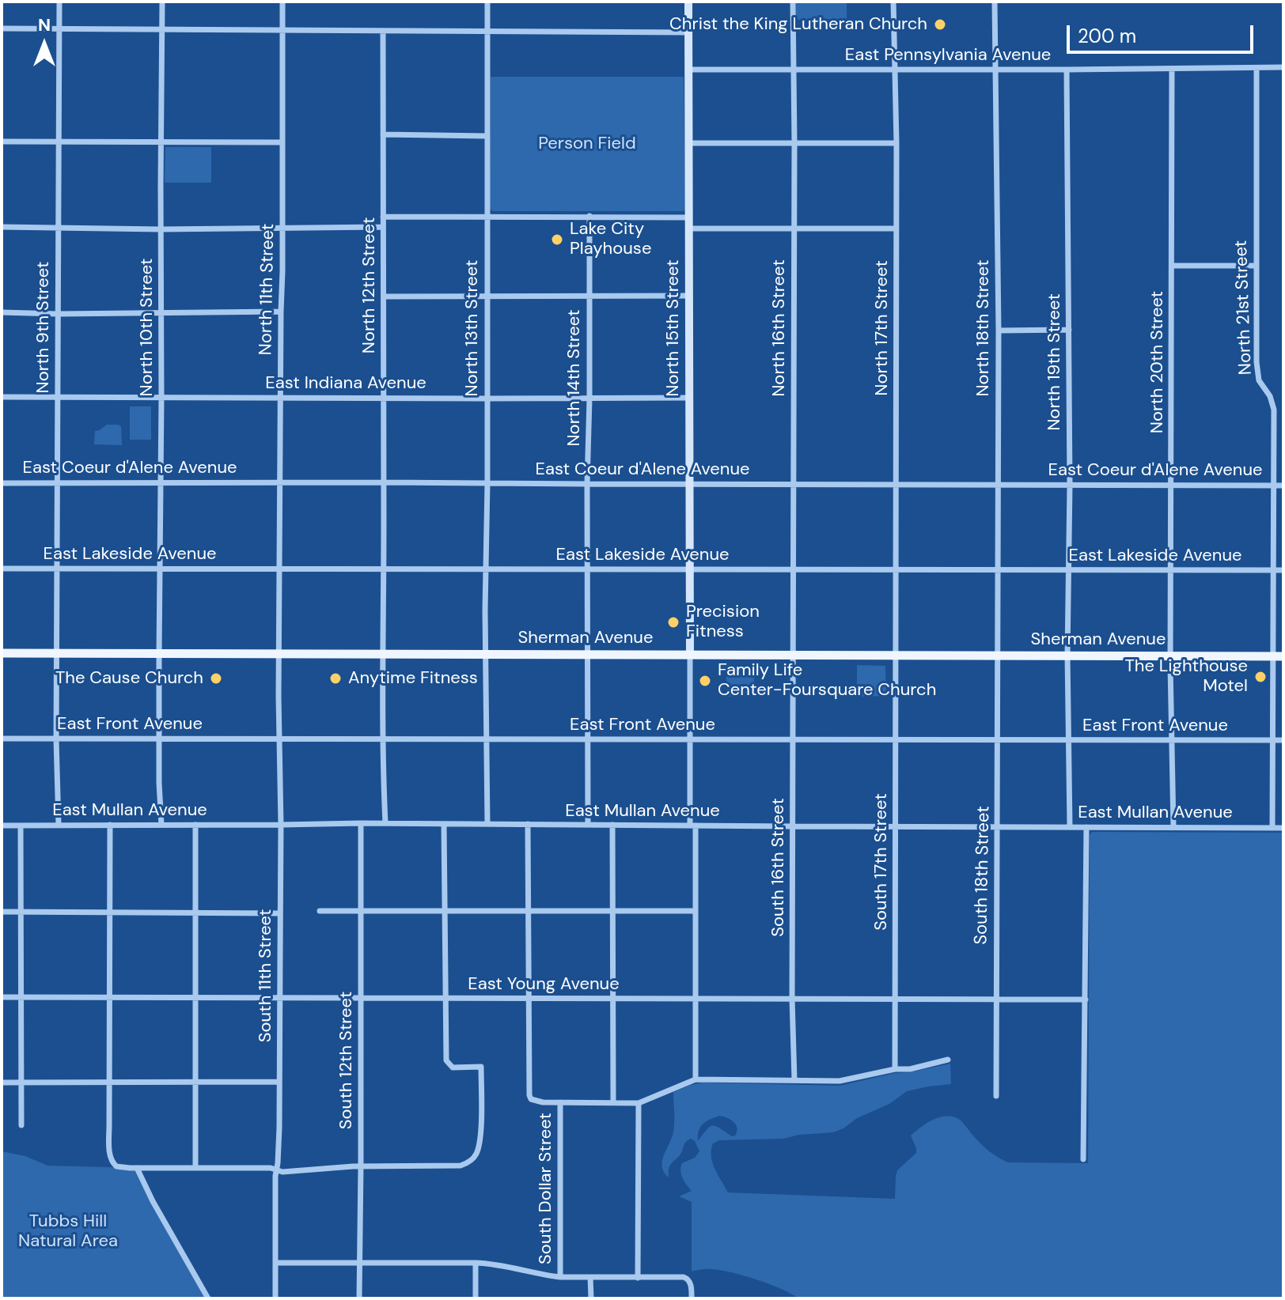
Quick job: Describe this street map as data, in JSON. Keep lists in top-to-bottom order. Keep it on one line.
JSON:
{"streets":{"main road":["North 15th Street","Sherman Avenue"],"street":["East Pennsylvania Avenue","North 12th Street","North 11th Street","North 21st Street","North 9th Street","North 10th Street","North 13th Street","North 16th Street","North 17th Street","North 18th Street","North 19th Street","North 20th Street","North 14th Street","East Indiana Avenue","East Coeur d'Alene Avenue","East Lakeside Avenue","East Front Avenue","East Mullan Avenue","South 17th Street","South 16th Street","South 18th Street","South 11th Street","East Young Avenue","South 12th Street","South Dollar Street"]},"crossings":[["East Pennsylvania Avenue","North 21st Street"],["East Pennsylvania Avenue","North 15th Street"],["East Pennsylvania Avenue","North 16th Street"],["East Pennsylvania Avenue","North 17th Street"],["East Pennsylvania Avenue","North 18th Street"],["East Pennsylvania Avenue","North 19th Street"],["East Pennsylvania Avenue","North 20th Street"],["North 12th Street","East Indiana Avenue"],["North 12th Street","East Coeur d'Alene Avenue"],["North 12th Street","East Lakeside Avenue"],["North 12th Street","Sherman Avenue"],["North 11th Street","East Indiana Avenue"],["North 11th Street","East Coeur d'Alene Avenue"],["North 11th Street","East Lakeside Avenue"],["North 11th Street","Sherman Avenue"],["North 11th Street","South 11th Street"],["North 21st Street","East Coeur d'Alene Avenue"],["North 21st Street","East Lakeside Avenue"],["North 21st Street","Sherman Avenue"],["North 21st Street","East Front Avenue"],["North 21st Street","East Mullan Avenue"],["North 9th Street","East Indiana Avenue"],["North 9th Street","East Coeur d'Alene Avenue"],["North 9th Street","East Lakeside Avenue"],["North 9th Street","Sherman Avenue"],["North 9th Street","East Front Avenue"],["North 9th Street","East Mullan Avenue"],["North 10th Street","East Indiana Avenue"],["North 10th Street","East Coeur d'Alene Avenue"],["North 10th Street","East Lakeside Avenue"],["North 10th Street","Sherman Avenue"],["North 10th Street","East Front Avenue"],["North 10th Street","East Mullan Avenue"],["North 13th Street","East Indiana Avenue"],["North 13th Street","East Coeur d'Alene Avenue"],["North 13th Street","East Lakeside Avenue"],["North 13th Street","Sherman Avenue"],["North 13th Street","East Front Avenue"],["North 13th Street","East Mullan Avenue"],["North 15th Street","East Indiana Avenue"],["North 15th Street","East Coeur d'Alene Avenue"],["North 15th Street","East Lakeside Avenue"],["North 15th Street","Sherman Avenue"],["North 16th Street","East Coeur d'Alene Avenue"],["North 16th Street","East Lakeside Avenue"],["North 16th Street","Sherman Avenue"],["North 16th Street","South 16th Street"],["North 17th Street","East Coeur d'Alene Avenue"],["North 17th Street","East Lakeside Avenue"],["North 17th Street","Sherman Avenue"],["North 17th Street","South 17th Street"],["North 18th Street","East Coeur d'Alene Avenue"],["North 18th Street","East Lakeside Avenue"],["North 18th Street","Sherman Avenue"],["North 18th Street","South 18th Street"],["North 19th Street","East Coeur d'Alene Avenue"],["North 19th Street","East Lakeside Avenue"],["North 19th Street","Sherman Avenue"],["North 19th Street","East Front Avenue"],["North 19th Street","East Mullan Avenue"],["North 20th Street","East Coeur d'Alene Avenue"],["North 20th Street","East Lakeside Avenue"],["North 20th Street","Sherman Avenue"],["North 20th Street","East Front Avenue"],["North 20th Street","East Mullan Avenue"],["North 14th Street","East Indiana Avenue"],["North 14th Street","East Coeur d'Alene Avenue"],["North 14th Street","East Lakeside Avenue"],["North 14th Street","Sherman Avenue"],["North 14th Street","East Front Avenue"],["North 14th Street","East Mullan Avenue"],["Sherman Avenue","South 17th Street"],["Sherman Avenue","South 16th Street"],["Sherman Avenue","South 18th Street"],["Sherman Avenue","South 11th Street"],["East Front Avenue","South 17th Street"],["East Front Avenue","South 16th Street"],["East Front Avenue","South 18th Street"],["East Front Avenue","South 11th Street"],["East Mullan Avenue","South 17th Street"],["East Mullan Avenue","South 16th Street"],["East Mullan Avenue","South 18th Street"],["East Mullan Avenue","South 11th Street"],["East Mullan Avenue","South 12th Street"],["East Mullan Avenue","South Dollar Street"],["South 17th Street","East Young Avenue"],["South 16th Street","East Young Avenue"],["South 18th Street","East Young Avenue"],["South 11th Street","East Young Avenue"],["East Young Avenue","South 12th Street"],["East Young Avenue","South Dollar Street"]],"parks":["Person Field","Tubbs Hill Natural Area"],"places":["Christ the King Lutheran Church","Lake City Playhouse","Precision Fitness","The Lighthouse Motel","The Cause Church","Anytime Fitness","Family Life Center-Foursquare Church"],"scale_bar":"200 m","north":"top"}
